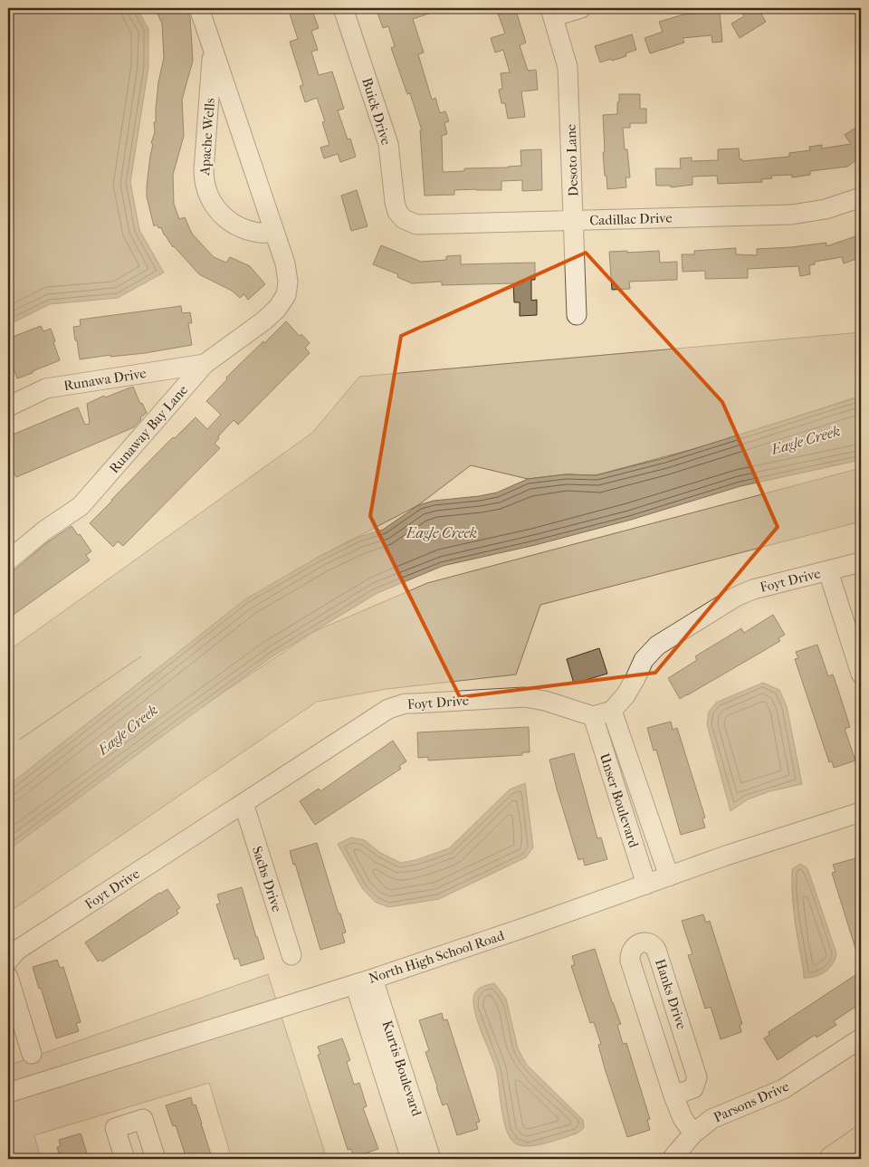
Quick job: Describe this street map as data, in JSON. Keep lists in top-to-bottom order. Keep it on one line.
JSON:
{"streets":{"street":["Buick Drive","Apache Wells","Desoto Lane","Cadillac Drive","Runawa Drive","Runaway Bay Lane","Foyt Drive","Unser Boulevard","Sachs Drive","North High School Road","Hanks Drive","Kurtis Boulevard","Parsons Drive"]},"crossings":[["Buick Drive","Cadillac Drive"],["Apache Wells","Runaway Bay Lane"],["Desoto Lane","Cadillac Drive"],["Runawa Drive","Runaway Bay Lane"],["Foyt Drive","Unser Boulevard"],["Foyt Drive","Sachs Drive"],["Unser Boulevard","North High School Road"],["North High School Road","Kurtis Boulevard"],["Hanks Drive","Parsons Drive"]],"water":["Eagle Creek"]}
